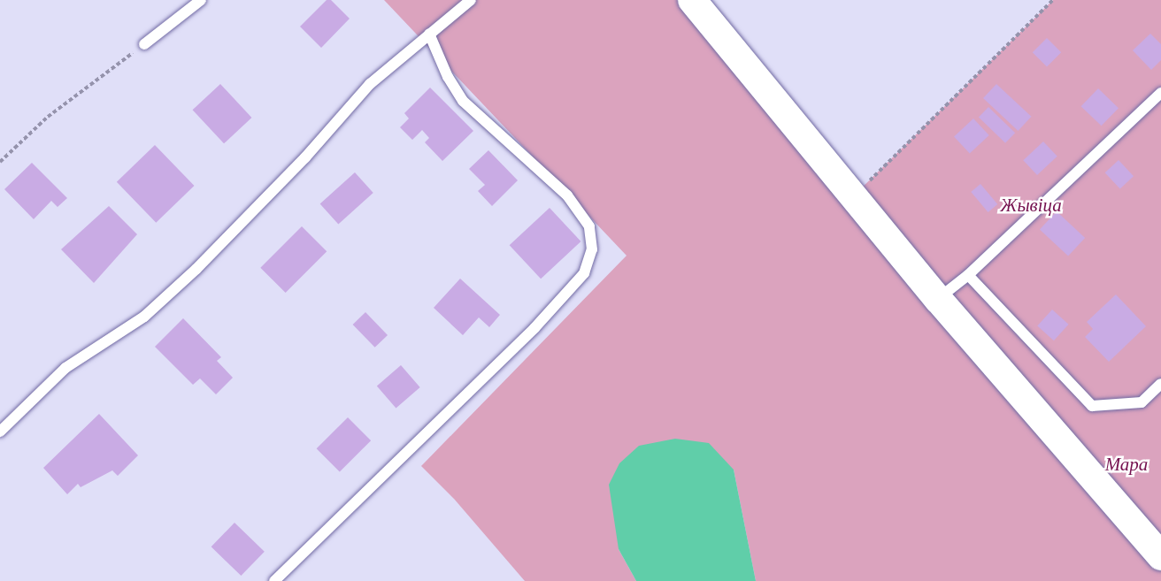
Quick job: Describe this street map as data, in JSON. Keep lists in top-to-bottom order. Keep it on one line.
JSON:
{"parks":["Жывіца","Мара"]}
